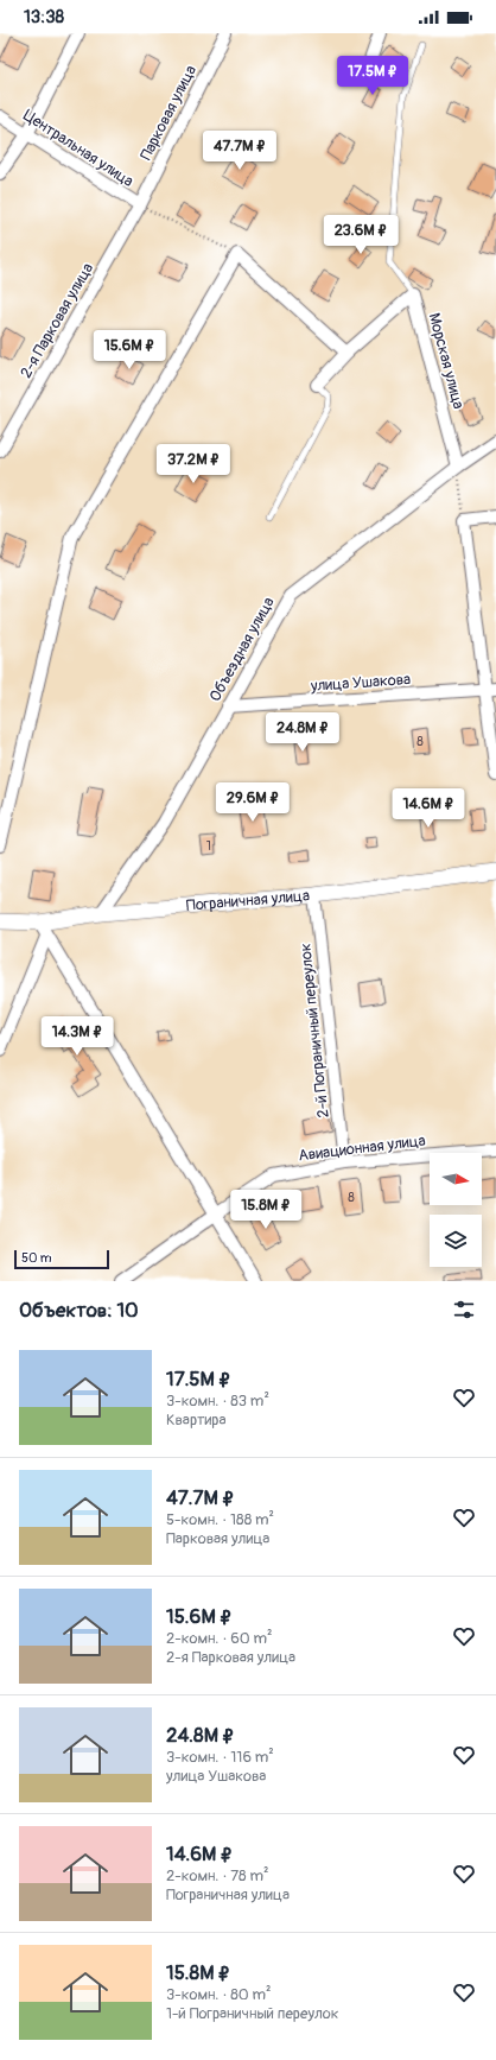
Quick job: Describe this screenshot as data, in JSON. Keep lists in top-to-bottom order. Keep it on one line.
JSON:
{"streets":{"street":["Парковая улица","Центральная улица","2-я Парковая улица","Морская улица","Объездная улица","улица Ушакова","Пограничная улица","2-й Пограничный переулок","Авиационная улица"]},"crossings":[["Парковая улица","Центральная улица"],["Парковая улица","2-я Парковая улица"],["Центральная улица","2-я Парковая улица"],["Морская улица","Объездная улица"],["Объездная улица","улица Ушакова"],["Объездная улица","Пограничная улица"],["Пограничная улица","2-й Пограничный переулок"],["2-й Пограничный переулок","Авиационная улица"]],"house_numbers":["8","1","8"],"scale_bar":"50 m","north":"right","page":{"status":"13:38","price":["17.5M ₽","47.7M ₽","23.6M ₽","15.6M ₽","37.2M ₽","24.8M ₽","29.6M ₽","14.6M ₽","14.3M ₽","15.8M ₽"],"scale":"50 m","heading":"Объектов: 10","list":[{"name":"17.5M ₽","note":"3-комн. · 83 m² · Квартира"},{"name":"47.7M ₽","note":"5-комн. · 188 m² · Парковая улица"},{"name":"15.6M ₽","note":"2-комн. · 60 m² · 2-я Парковая улица"},{"name":"24.8M ₽","note":"3-комн. · 116 m² · улица Ушакова"},{"name":"14.6M ₽","note":"2-комн. · 78 m² · Пограничная улица"},{"name":"15.8M ₽","note":"3-комн. · 80 m² · 1-й Пограничный переулок"}]}}
